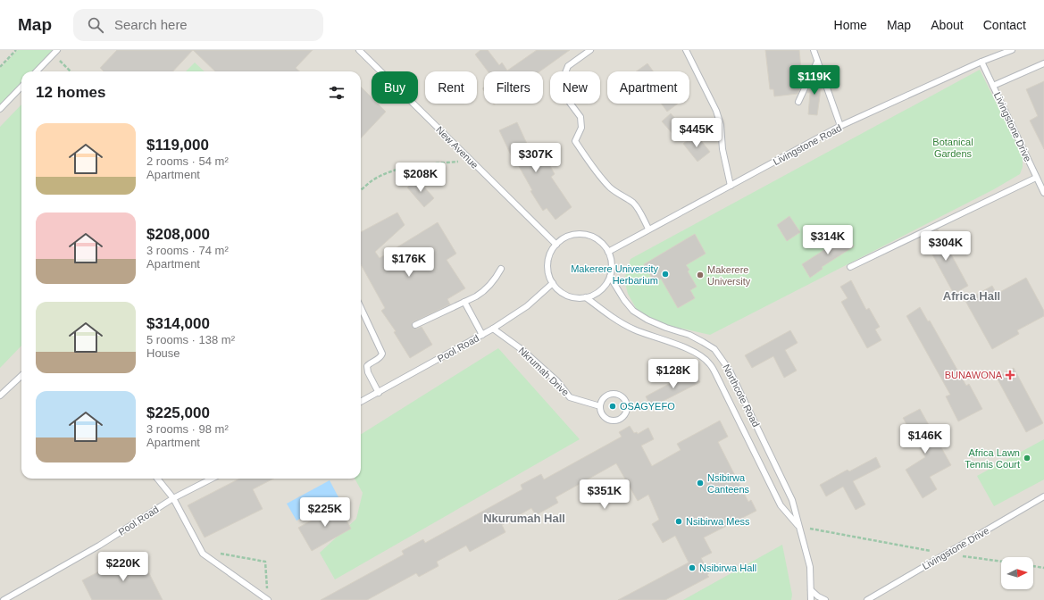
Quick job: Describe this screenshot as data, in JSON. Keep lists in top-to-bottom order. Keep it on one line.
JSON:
{"streets":{"lane":["Livingstone Drive","Livingstone Road","New Avenue","Pool Road","Nkrumah Drive","Northcote Road"]},"crossings":[["Livingstone Drive","Livingstone Road"],["Livingstone Road","New Avenue"],["Livingstone Road","Pool Road"],["Livingstone Road","Northcote Road"],["New Avenue","Pool Road"],["New Avenue","Northcote Road"],["Pool Road","Nkrumah Drive"],["Pool Road","Northcote Road"]],"districts":["Africa Hall","Nkurumah Hall"],"parks":["Botanical Gardens"],"places":{"other":["Makerere University Herbarium","Makerere University","OSAGYEFO","Africa Lawn Tennis Court","Nsibirwa Canteens","Nsibirwa Mess","Nsibirwa Hall"],"health":["BUNAWONA"]},"north":"right","page":{"header":"Map","search":"Search here","nav":["Home","Map","About","Contact"],"price":["$119K","$445K","$307K","$208K","$314K","$304K","$176K","$128K","$146K","$351K","$225K","$220K"],"chip":["Buy","Rent","Filters","New","Apartment"],"heading":"12 homes","list":[{"name":"$119,000","note":"2 rooms · 54 m² · Apartment"},{"name":"$208,000","note":"3 rooms · 74 m² · Apartment"},{"name":"$314,000","note":"5 rooms · 138 m² · House"},{"name":"$225,000","note":"3 rooms · 98 m² · Apartment"}]}}
